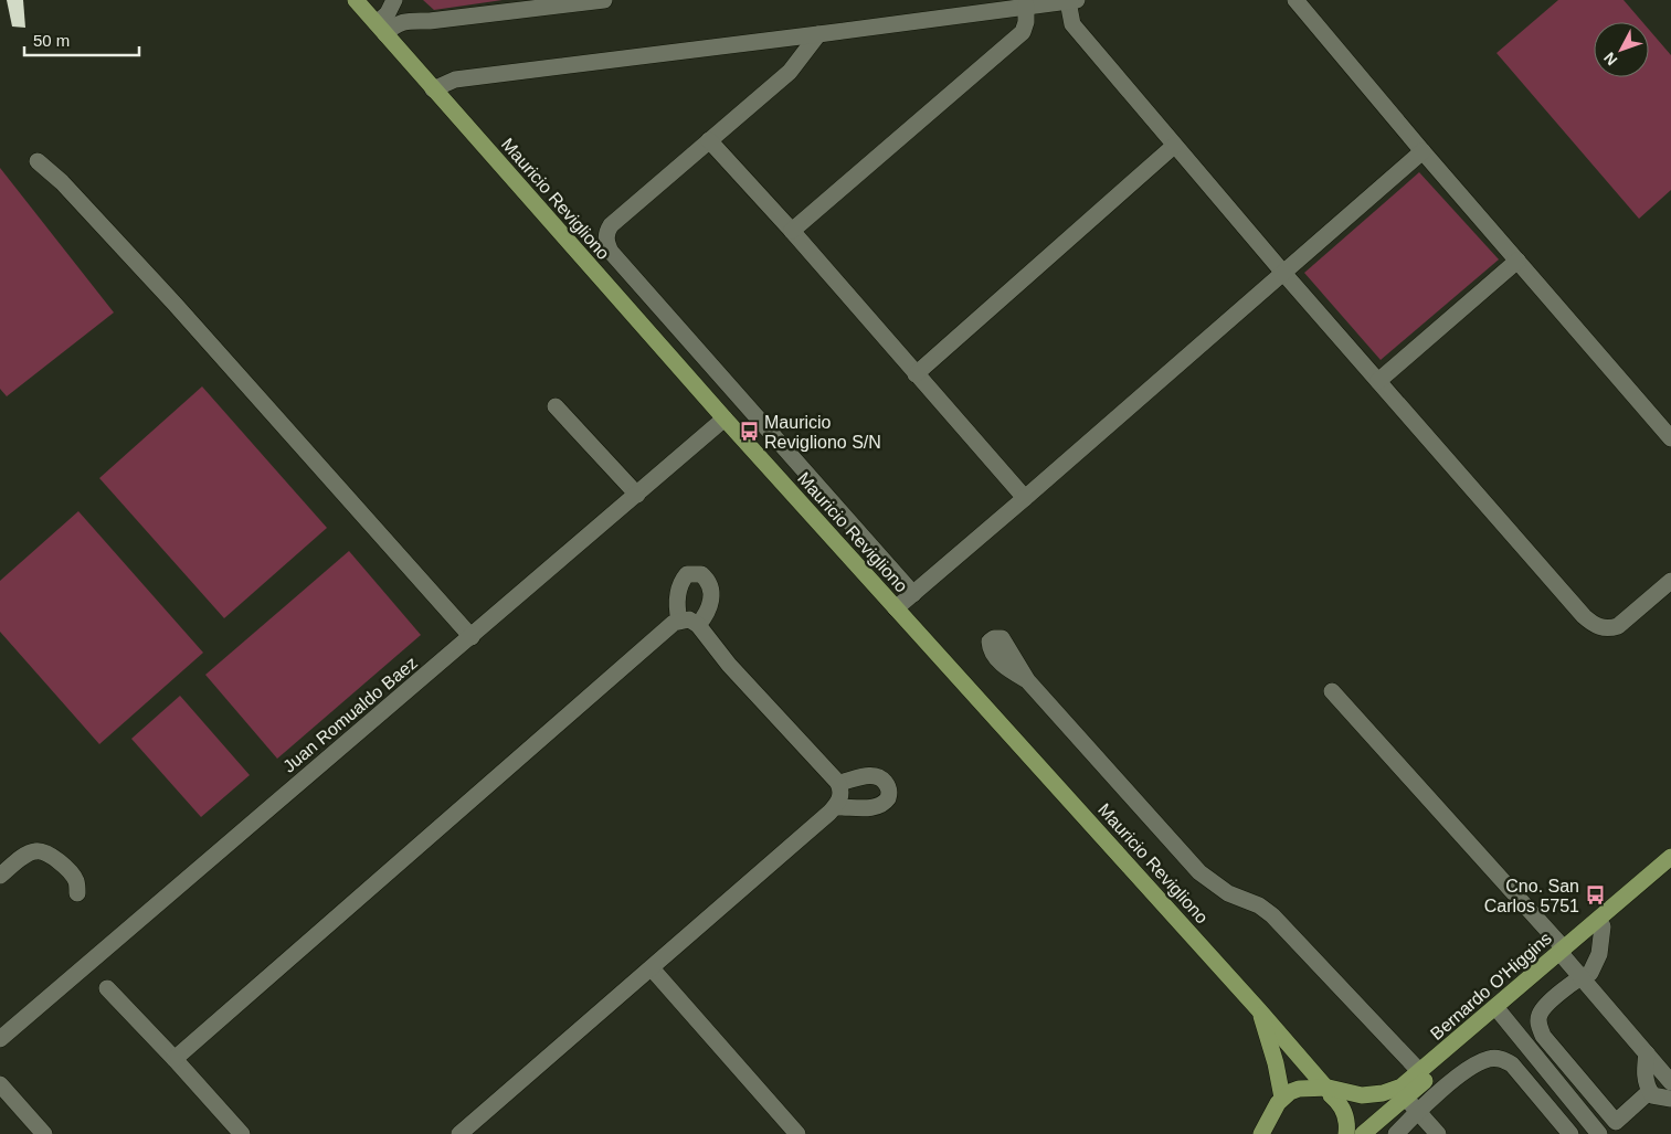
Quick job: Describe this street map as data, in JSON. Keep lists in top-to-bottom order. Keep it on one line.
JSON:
{"streets":{"main road":["Mauricio Revigliono","Bernardo O'Higgins"],"street":["Juan Romualdo Baez"]},"crossings":[["Mauricio Revigliono","Juan Romualdo Baez"],["Mauricio Revigliono","Bernardo O'Higgins"]],"places":{"bus stop":["Mauricio Revigliono S/N","Cno. San Carlos 5751"]},"scale_bar":"50 m","north":"bottom left"}
